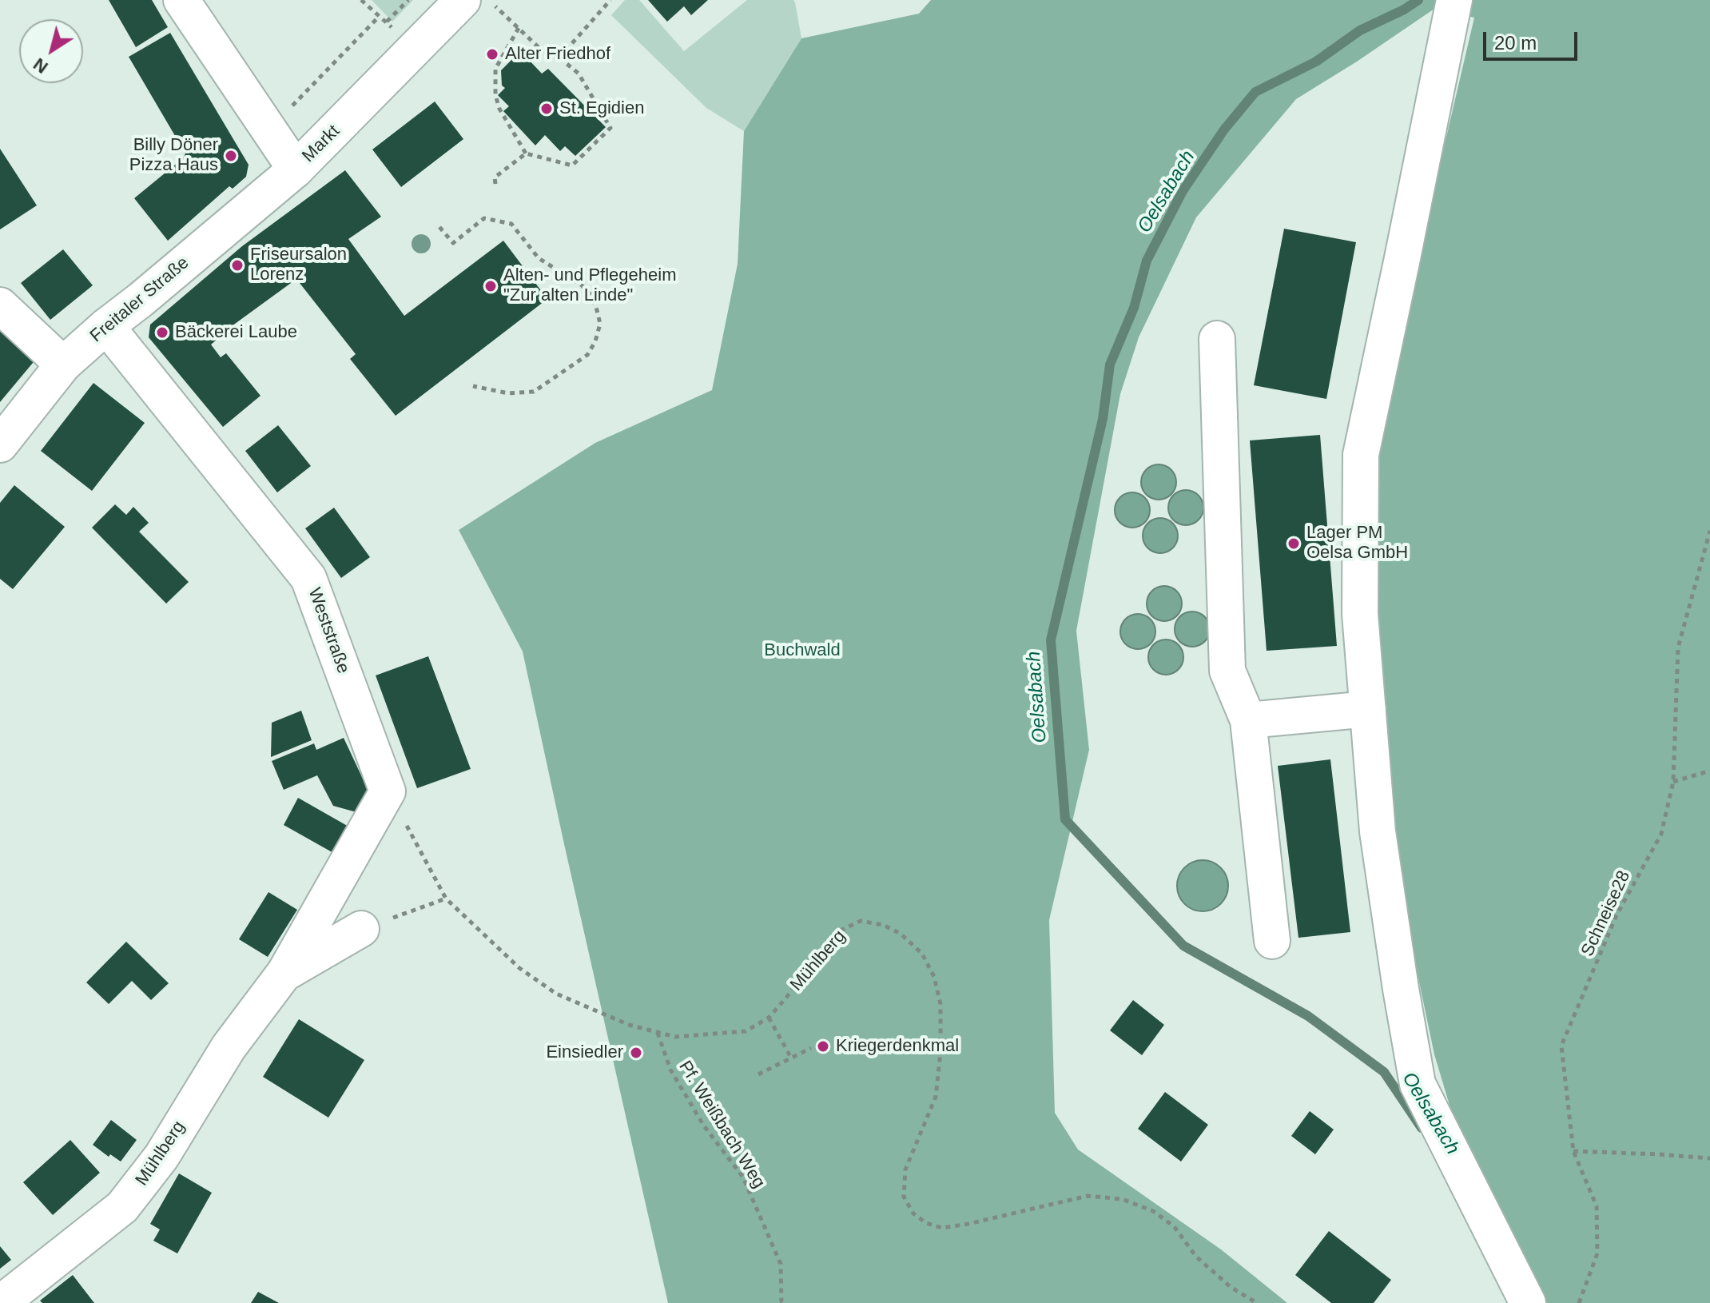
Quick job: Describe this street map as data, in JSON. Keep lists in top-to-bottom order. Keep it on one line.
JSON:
{"streets":{"street":["Markt","Freitaler Straße","Weststraße","Mühlberg"],"path":["Schneise28","Pf. Weißbach Weg"]},"crossings":[["Markt","Freitaler Straße"],["Freitaler Straße","Weststraße"],["Weststraße","Mühlberg"],["Mühlberg","Pf. Weißbach Weg"]],"water":["Oelsabach"],"parks":["Buchwald"],"places":["Alter Friedhof","St. Egidien","Billy Döner Pizza Haus","Friseursalon Lorenz","Alten- und Pflegeheim \"Zur alten Linde\"","Bäckerei Laube","Lager PM Oelsa GmbH","Kriegerdenkmal","Einsiedler"],"scale_bar":"20 m","north":"bottom left"}
